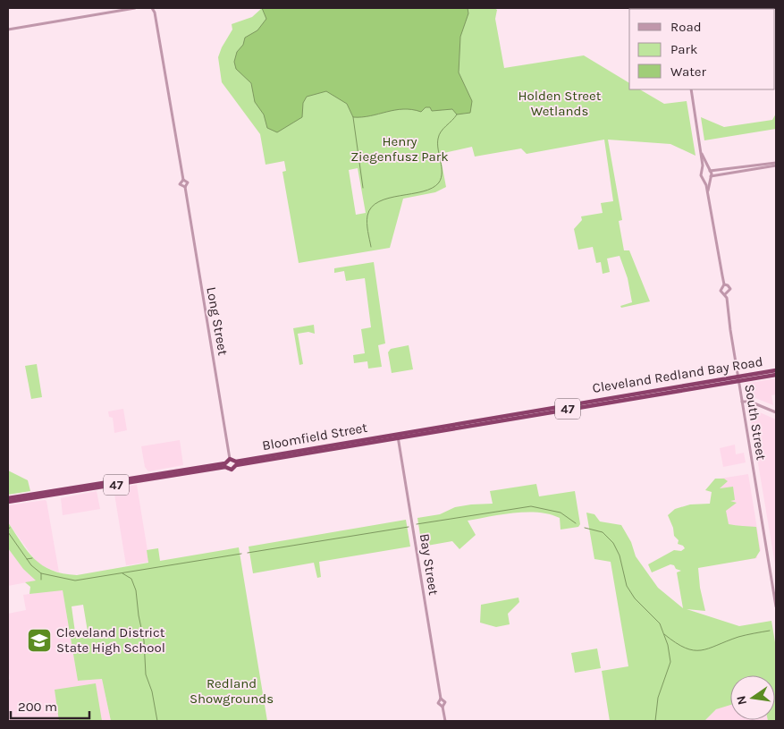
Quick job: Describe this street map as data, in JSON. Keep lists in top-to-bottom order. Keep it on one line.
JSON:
{"streets":{"highway":["Cleveland Redland Bay Road","47","Bloomfield Street"],"street":["Long Street","South Street","Bay Street"]},"crossings":[["Cleveland Redland Bay Road","South Street"],["Cleveland Redland Bay Road","Bloomfield Street"],["Cleveland Redland Bay Road","Bay Street"],["Bloomfield Street","Bay Street"]],"parks":["Holden Street Wetlands","Henry Ziegenfusz Park","Redland Showgrounds"],"places":{"school or university":["Cleveland District State High School"]},"legend":["Road","Park","Water"],"scale_bar":"200 m","north":"left"}
